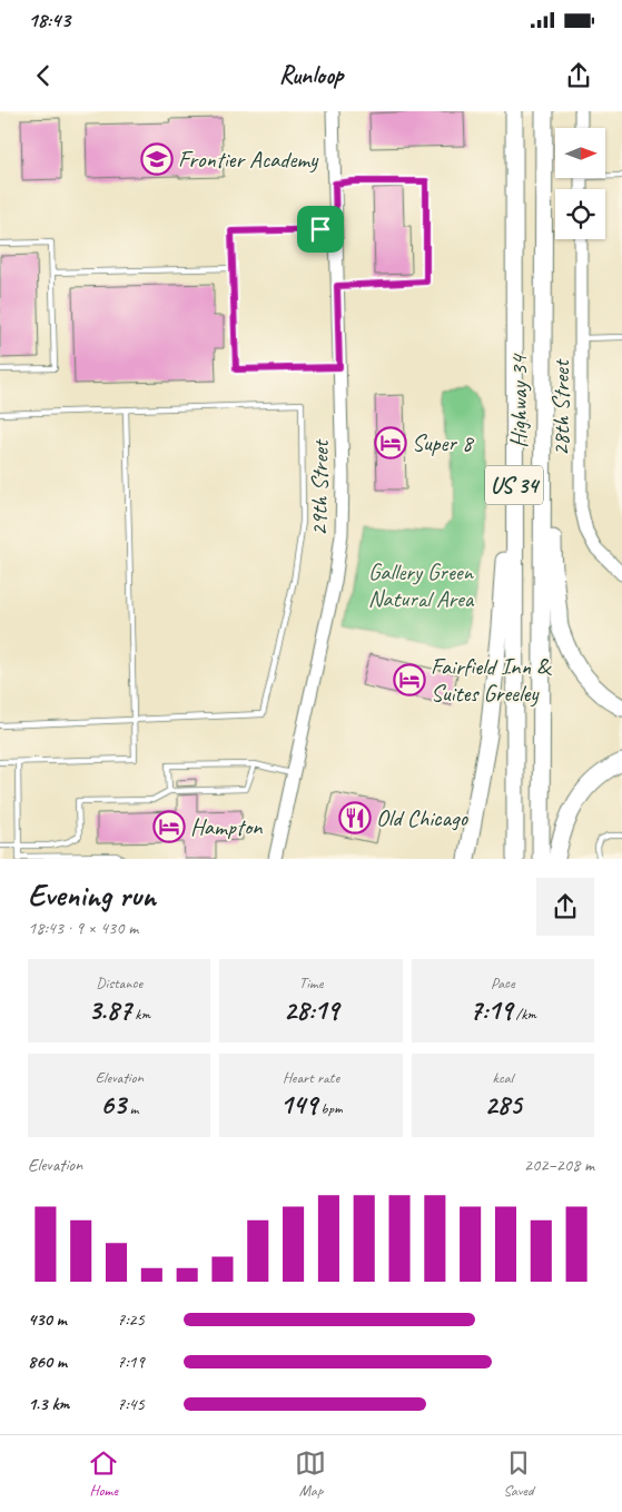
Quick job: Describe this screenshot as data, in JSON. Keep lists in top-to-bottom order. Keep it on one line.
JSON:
{"streets":{"highway":["Highway 34","US 34"],"street":["28th Street","29th Street"]},"parks":["Gallery Green Natural Area"],"places":{"school or university":["Frontier Academy"],"hotel":["Super 8","Fairfield Inn & Suites Greeley","Hampton"],"restaurant":["Old Chicago"]},"north":"right","page":{"status":"18:43","header":"Runloop","heading":["Evening run","18:43 · 9 × 430 m"],"stats":[["Distance","3.87 km"],["Time","28:19"],["Pace","7:19 /km"],["Elevation","63 m"],["Heart rate","149 bpm"],["kcal","285"]],"chart":["Elevation","202–208 m"],"list":[{"name":"430 m","note":"7:25"},{"name":"860 m","note":"7:19"},{"name":"1.3 km","note":"7:45"}],"tabs":["Home","Map","Saved"]}}
